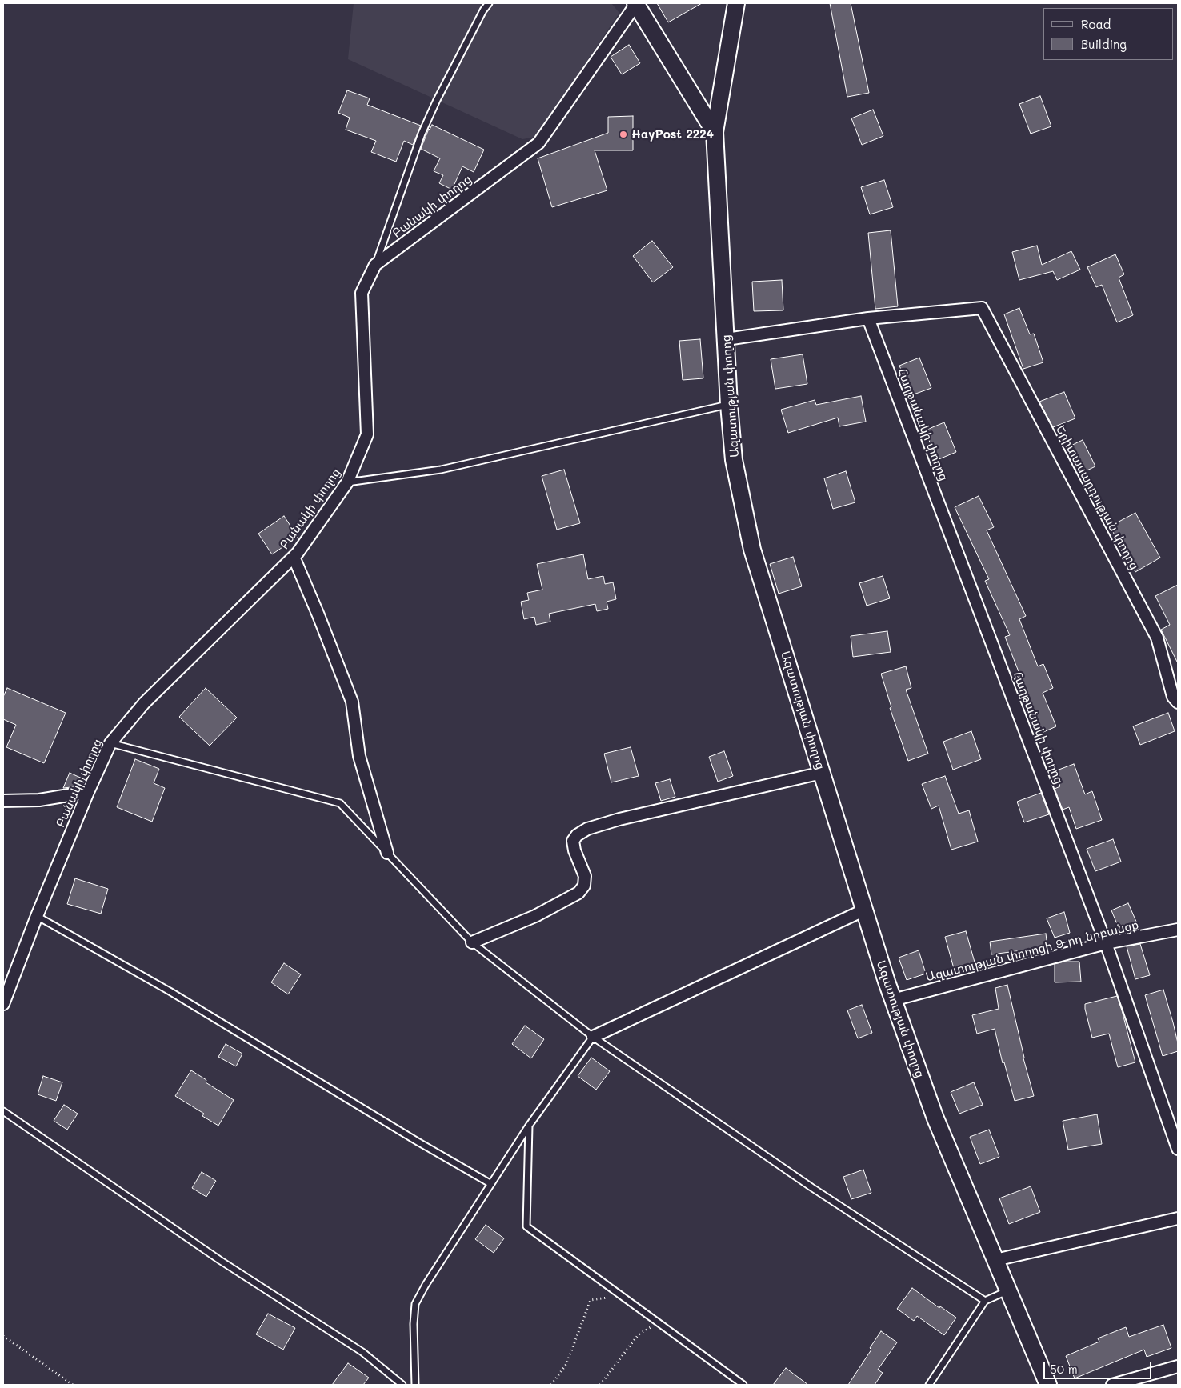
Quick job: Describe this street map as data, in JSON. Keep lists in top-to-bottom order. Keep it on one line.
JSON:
{"streets":{"street":["Բանակի փողոց","Ազատության փողոց","Հաղթանակի փողոց","Երիտասարդության փողոց","Ազատության փողոցի 9-րդ նրբանցք"]},"crossings":[["Ազատության փողոց","Ազատության փողոցի 9-րդ նրբանցք"],["Հաղթանակի փողոց","Երիտասարդության փողոց"],["Հաղթանակի փողոց","Ազատության փողոցի 9-րդ նրբանցք"]],"places":["HayPost 2224"],"legend":["Road","Building"],"scale_bar":"50 m"}
